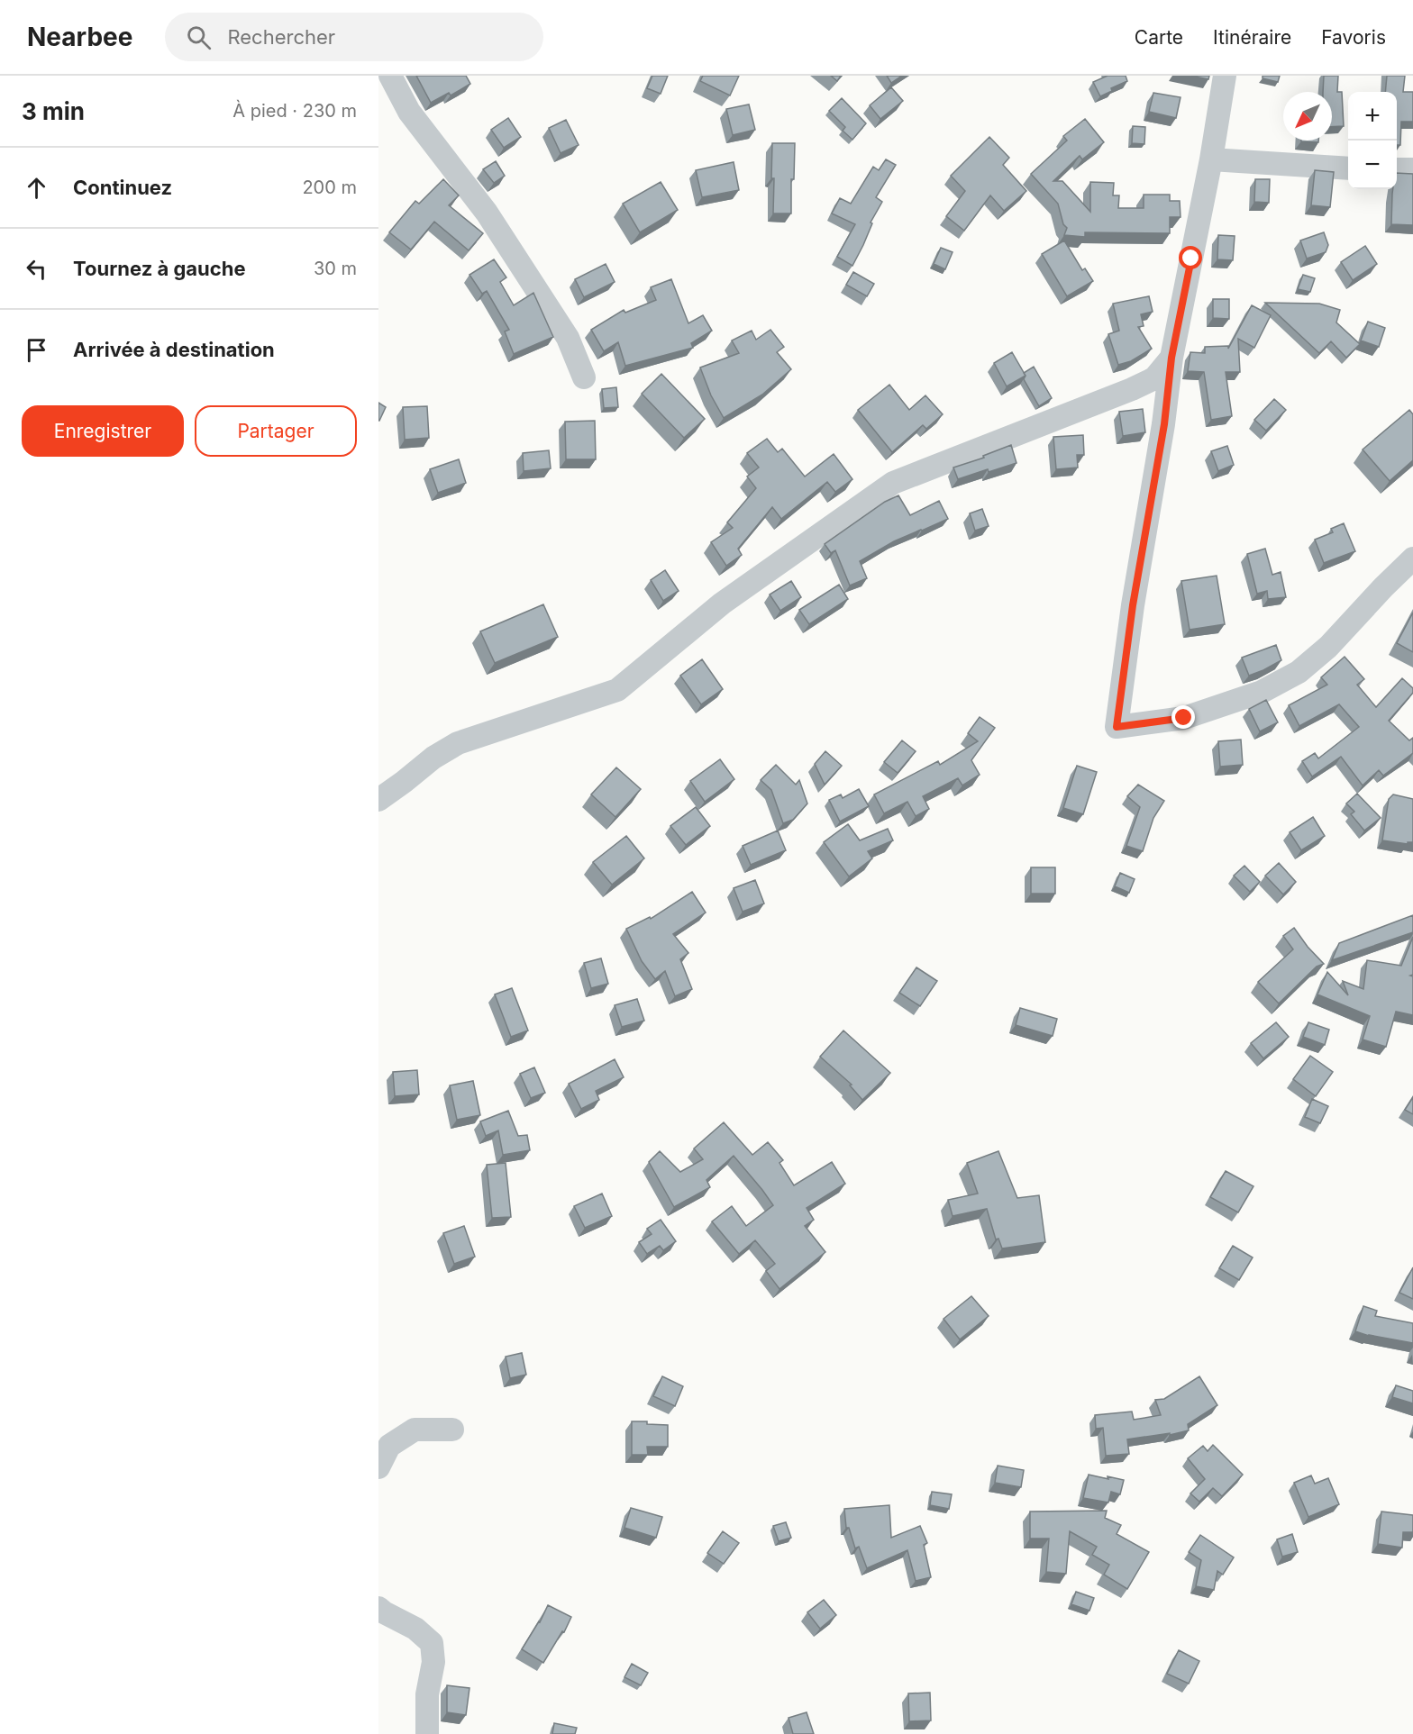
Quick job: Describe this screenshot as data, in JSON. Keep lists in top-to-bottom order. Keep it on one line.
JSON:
{"north":"bottom left","page":{"header":"Nearbee","search":"Rechercher","nav":["Carte","Itinéraire","Favoris"],"heading":["3 min","À pied · 230 m"],"map_buttons":["+","−"],"list":[["Continuez","200 m"],["Tournez à gauche","30 m"],"Arrivée à destination"],"buttons":["Enregistrer","Partager"]}}
